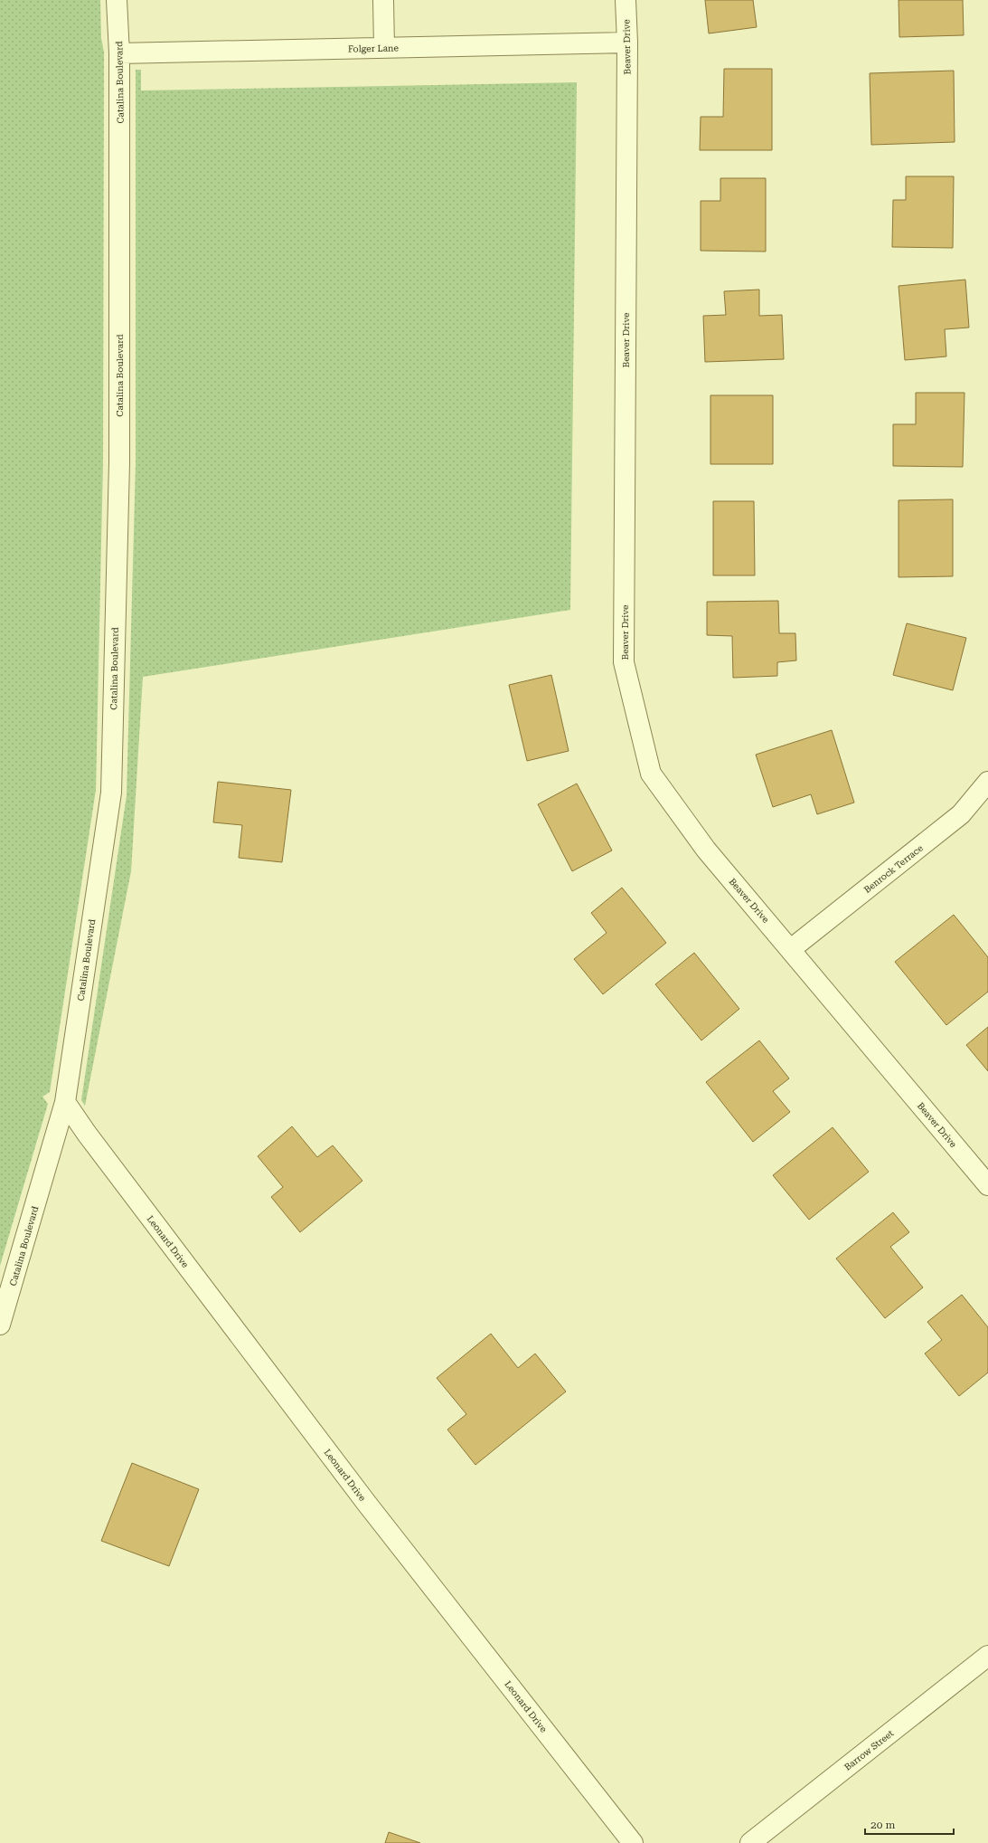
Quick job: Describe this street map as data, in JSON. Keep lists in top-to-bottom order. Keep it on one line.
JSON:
{"streets":{"street":["Beaver Drive","Folger Lane","Catalina Boulevard","Benrock Terrace","Leonard Drive","Barrow Street"]},"crossings":[["Beaver Drive","Folger Lane"],["Beaver Drive","Benrock Terrace"],["Folger Lane","Catalina Boulevard"],["Catalina Boulevard","Leonard Drive"]],"scale_bar":"20 m"}
